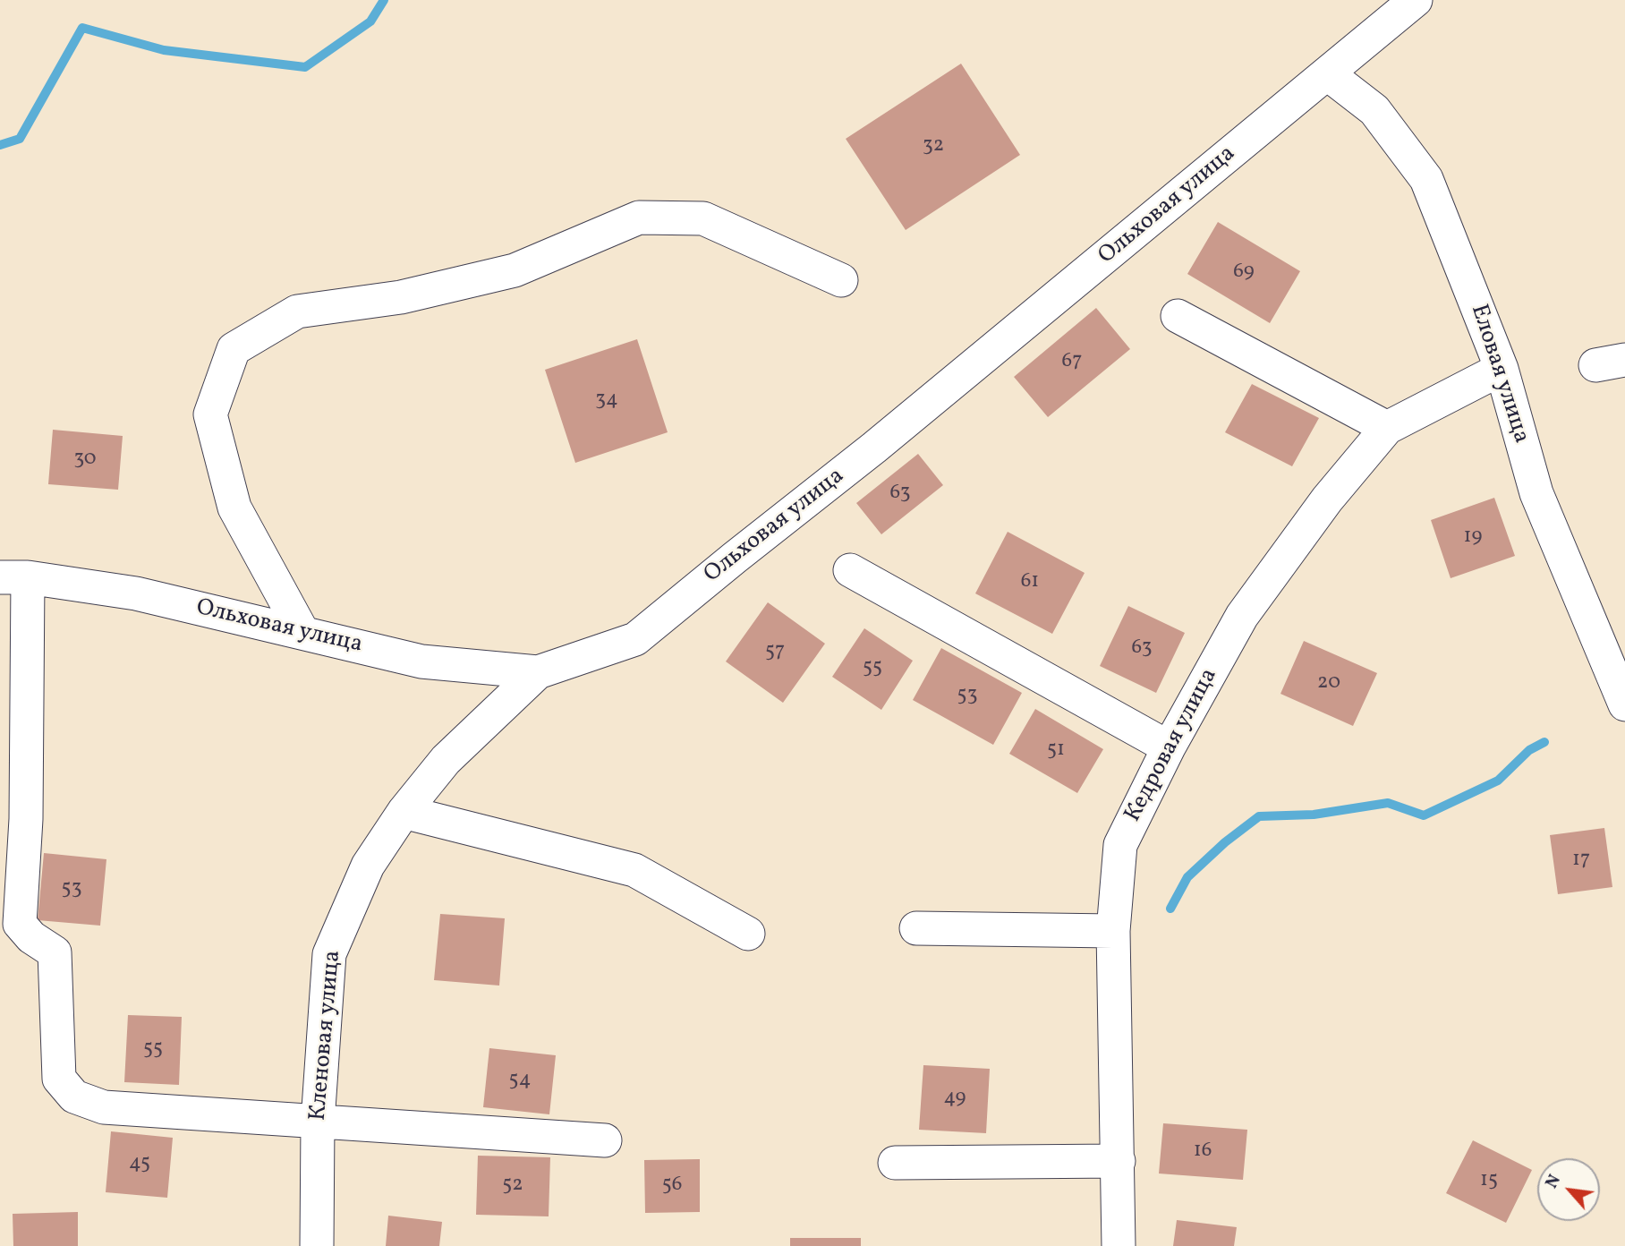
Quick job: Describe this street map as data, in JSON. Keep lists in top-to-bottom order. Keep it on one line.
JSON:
{"streets":{"street":["Ольховая улица","Еловая улица","Кедровая улица","Кленовая улица"]},"crossings":[["Ольховая улица","Еловая улица"],["Ольховая улица","Кленовая улица"],["Еловая улица","Кедровая улица"]],"house_numbers":["32","69","67","34","30","63","19","61","63","57","55","20","53","51","17","53","55","54","49","16","45","15","52","56"],"north":"top left"}
